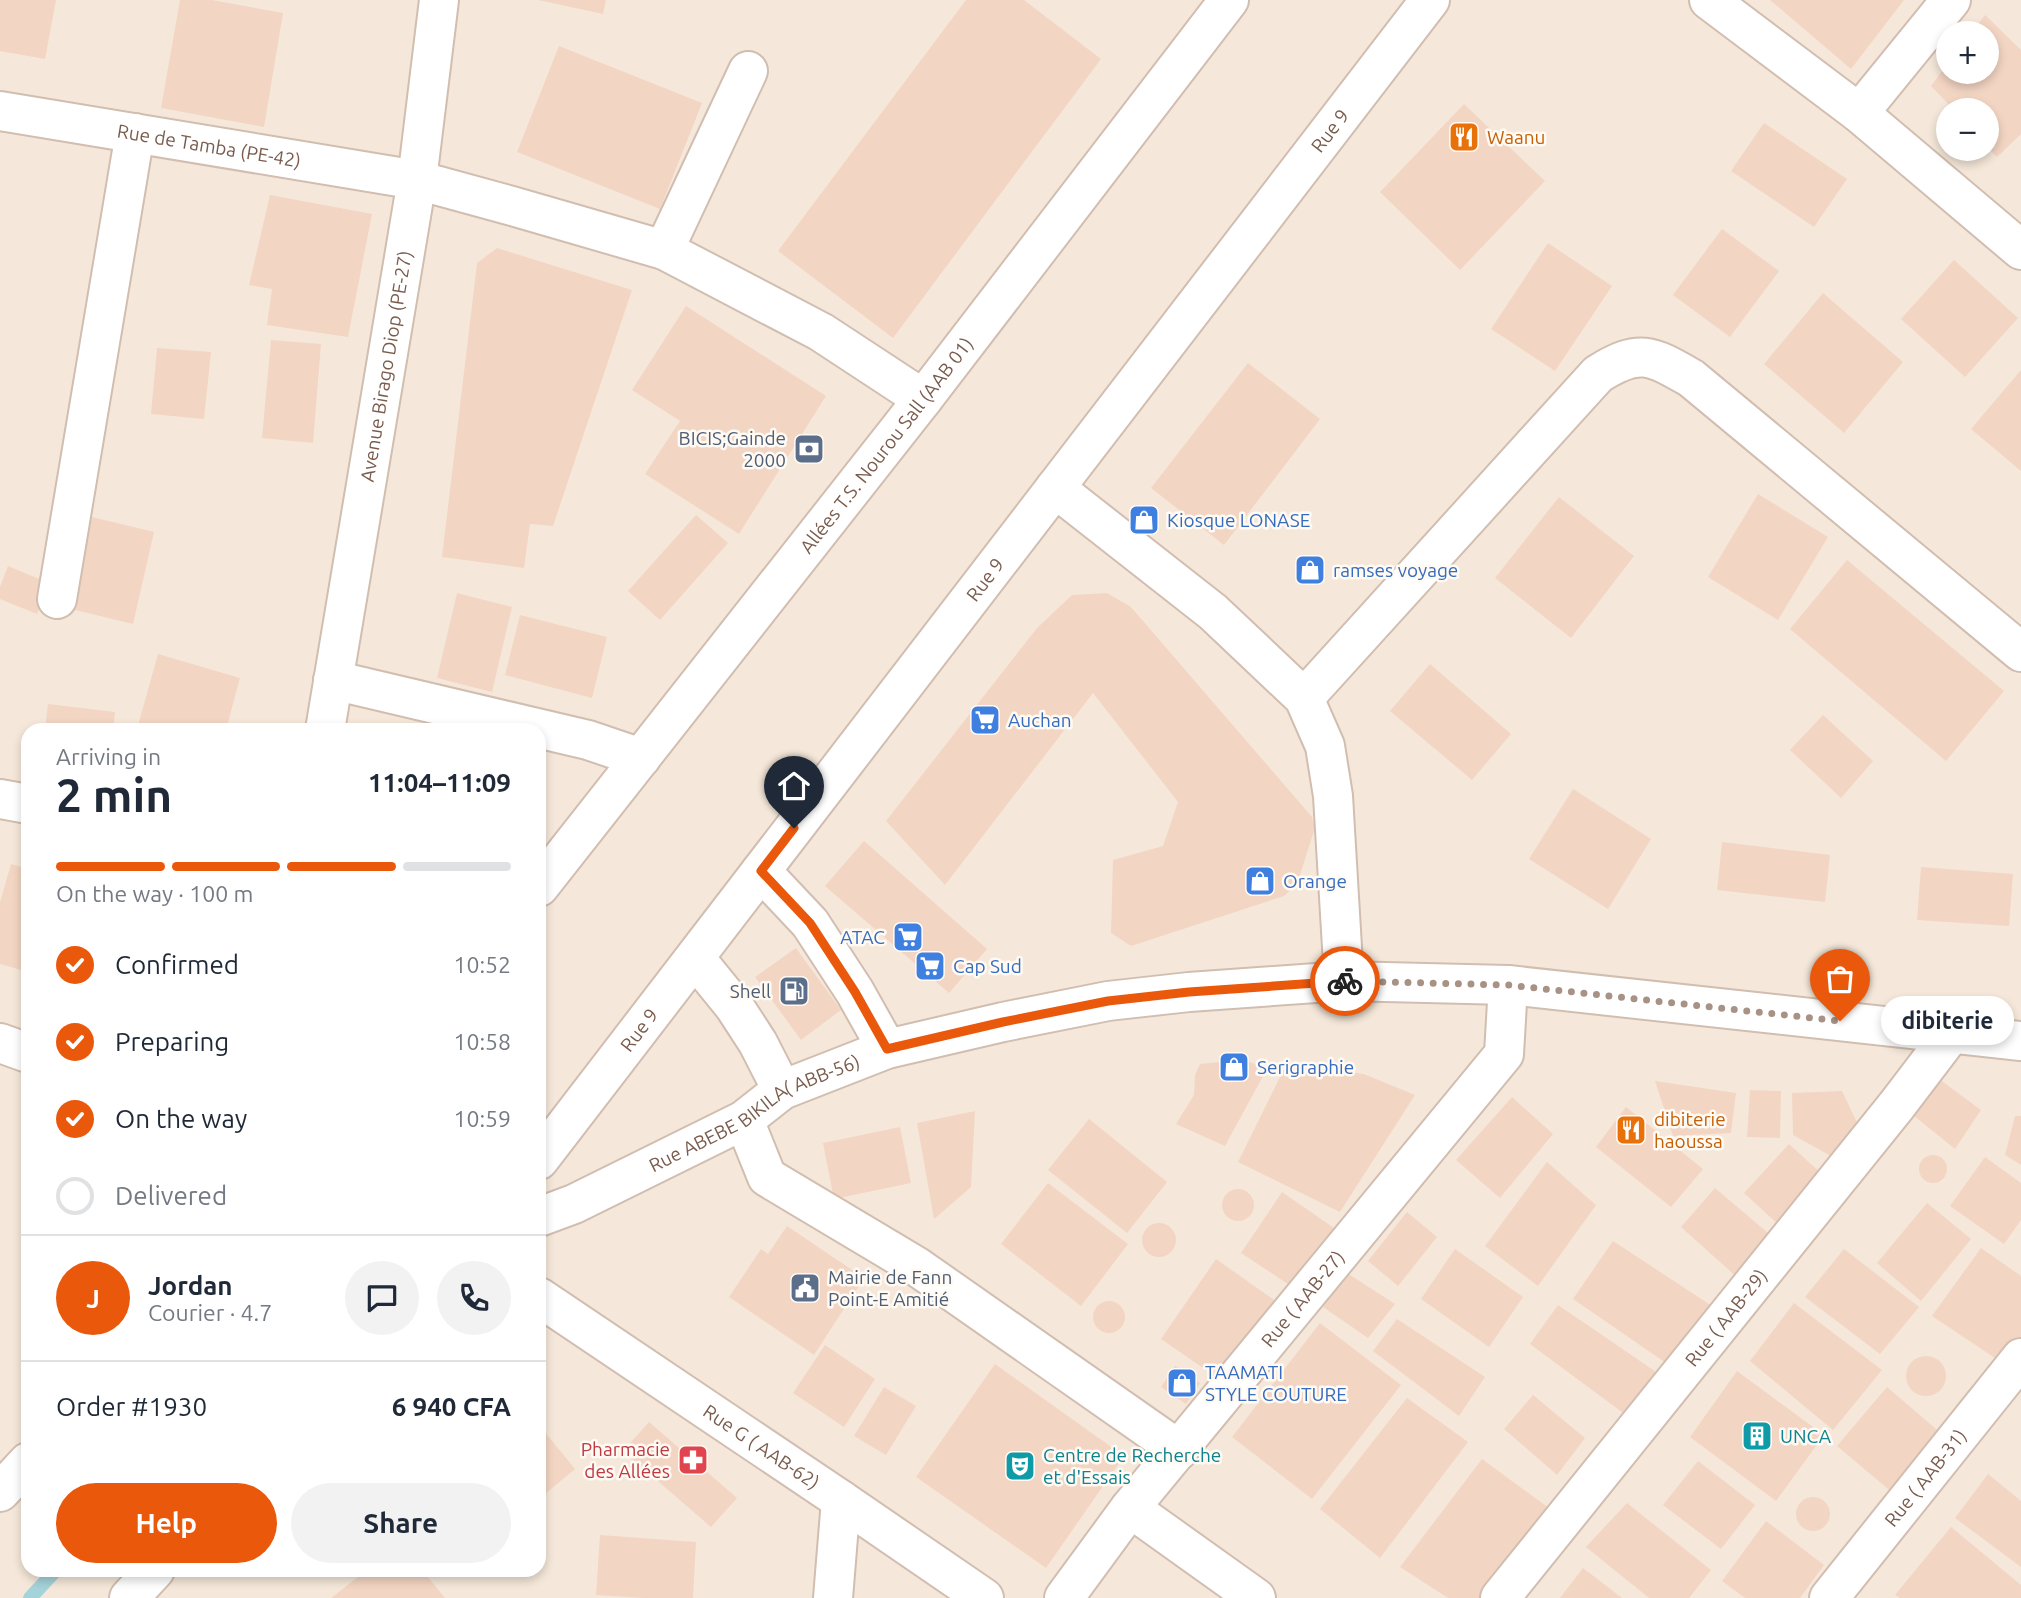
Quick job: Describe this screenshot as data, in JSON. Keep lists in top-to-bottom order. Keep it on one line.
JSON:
{"streets":{"street":["Rue 9","Rue de Tamba (PE-42)","Avenue Birago Diop (PE-27)","Allées T.S. Nourou Sall (AAB 01)","Rue ABEBE BIKILA( ABB-56)","Rue ( AAB-27)","Rue ( AAB-29)","Rue G ( AAB-62)","Rue ( AAB-31)"]},"crossings":[["Rue de Tamba (PE-42)","Avenue Birago Diop (PE-27)"],["Rue de Tamba (PE-42)","Allées T.S. Nourou Sall (AAB 01)"],["Rue ABEBE BIKILA( ABB-56)","Rue ( AAB-27)"],["Rue ABEBE BIKILA( ABB-56)","Rue ( AAB-29)"]],"places":{"restaurant":["Waanu","dibiterie haoussa"],"bank":["BICIS;Gainde 2000"],"shop":["Kiosque LONASE","ramses voyage","Orange","Serigraphie","TAAMATI STYLE COUTURE"],"supermarket":["Auchan","ATAC","Cap Sud"],"fuel station":["Shell"],"other":["dibiterie"],"public building":["Mairie de Fann Point-E Amitié"],"building":["UNCA"],"pharmacy":["Pharmacie des Allées"],"theatre":["Centre de Recherche et d'Essais"]},"page":{"map_buttons":["+","−"],"heading":["2 min","Arriving in","11:04–11:09"],"panel":["Jordan","Courier · 4.7","Order #1930","6 940 CFA"],"bar":"On the way · 100 m","list":[["Confirmed","10:52"],["Preparing","10:58"],["On the way","10:59"],"Delivered"],"bubble":"dibiterie","round":"J","buttons":["Help","Share"]}}
